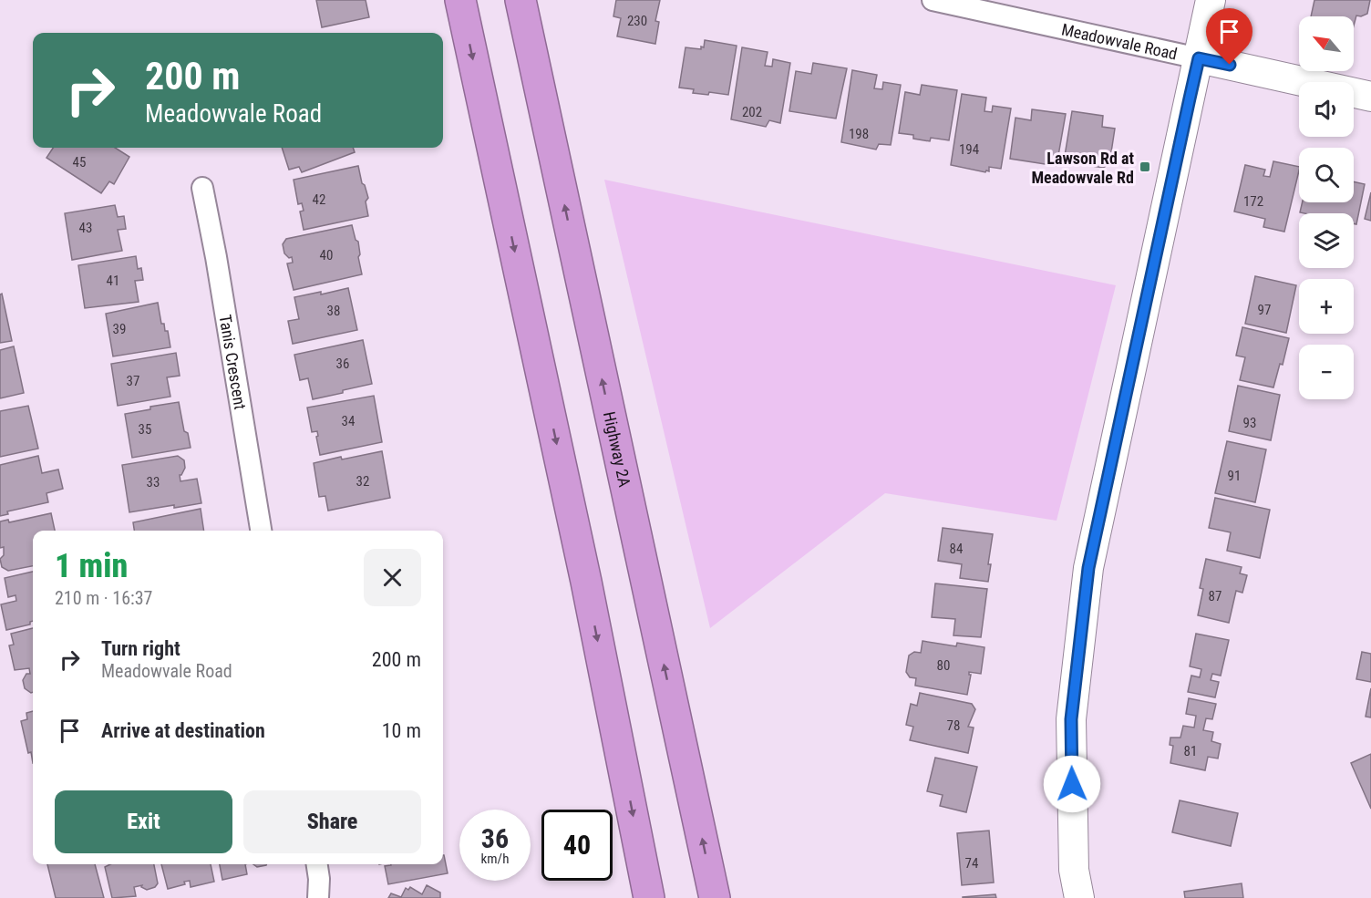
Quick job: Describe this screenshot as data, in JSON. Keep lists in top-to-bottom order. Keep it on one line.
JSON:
{"streets":{"highway":["Highway 2A"],"street":["Meadowvale Road","Tanis Crescent"]},"places":{"transit":["Lawson Rd at Meadowvale Rd"]},"house_numbers":["230","202","198","194","45","42","172","43","40","41","97","38","39","36","37","34","93","35","91","32","33","84","87","80","78","81","74"],"north":"top left","page":{"map_buttons":["+","−"],"turn":["200 m","Meadowvale Road"],"heading":["1 min","210 m · 16:37"],"list":[{"name":"Turn right","note":"Meadowvale Road","value":"200 m"},{"name":"Arrive at destination","value":"10 m"}],"buttons":["Exit","Share"],"speed":"36 km/h","limit":"40"}}
